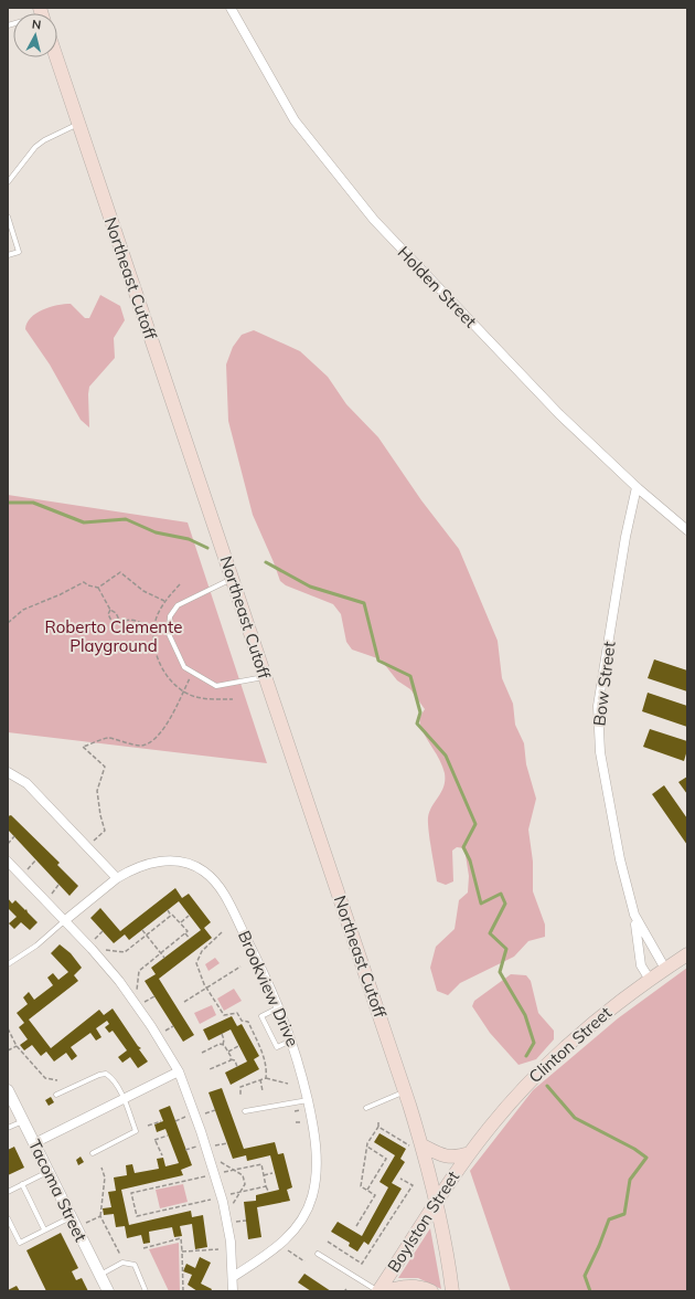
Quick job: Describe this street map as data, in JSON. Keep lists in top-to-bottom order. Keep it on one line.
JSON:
{"streets":{"main road":["Northeast Cutoff","Clinton Street","Boylston Street"],"street":["Holden Street","Bow Street","Brookview Drive","Tacoma Street"]},"crossings":[["Northeast Cutoff","Boylston Street"],["Holden Street","Bow Street"],["Bow Street","Clinton Street"],["Clinton Street","Boylston Street"]],"parks":["Roberto Clemente Playground"],"north":"top"}
